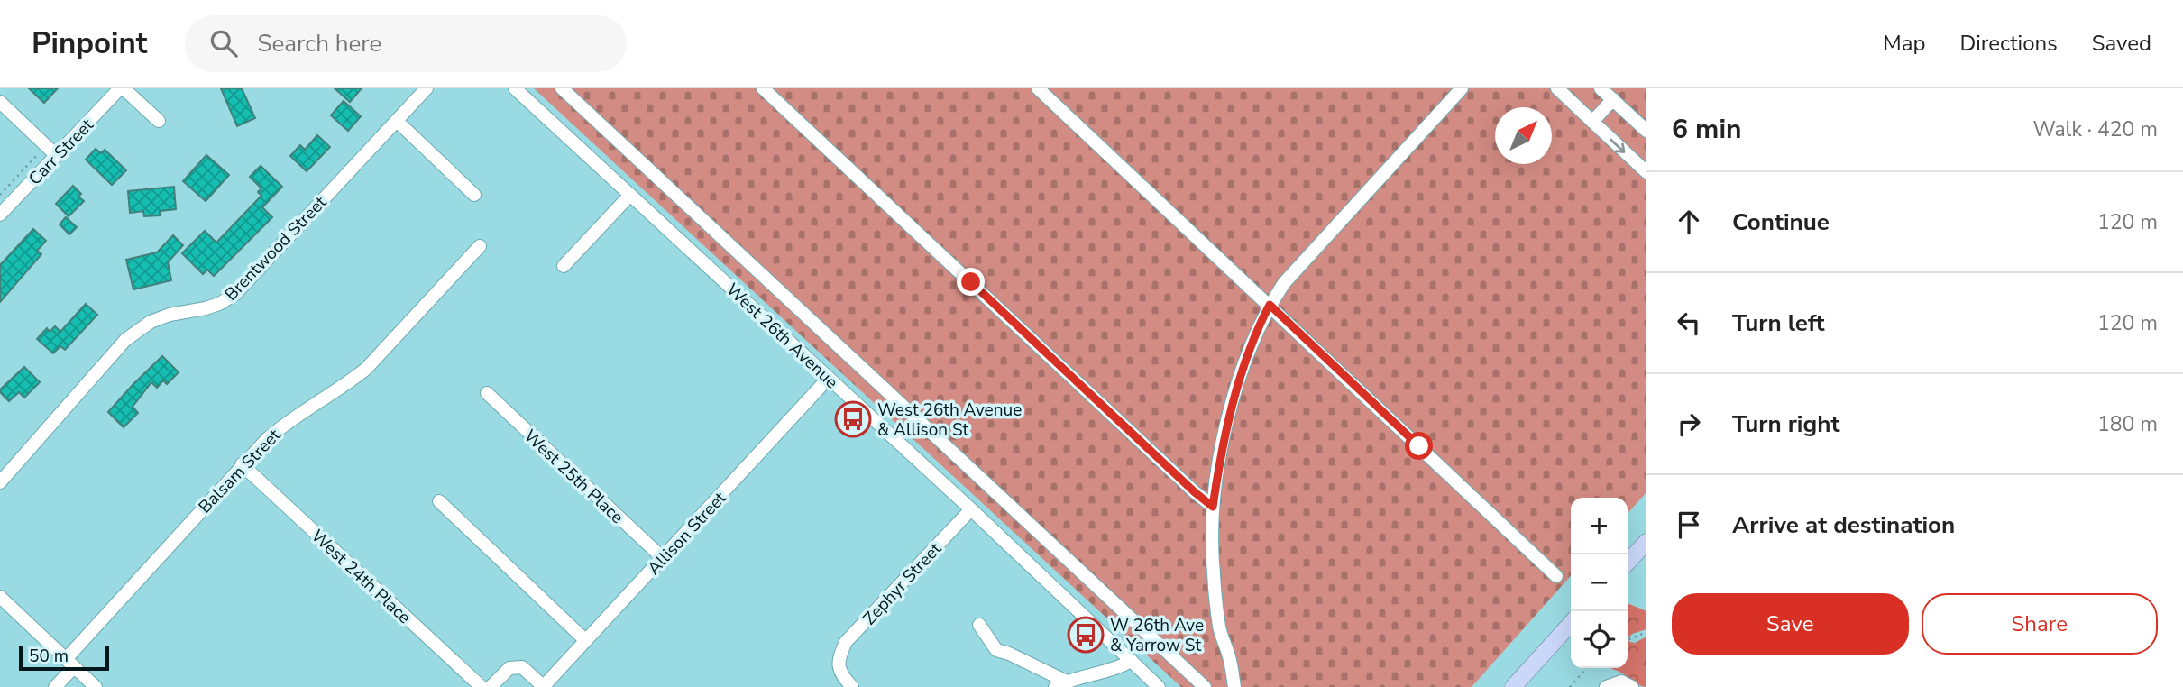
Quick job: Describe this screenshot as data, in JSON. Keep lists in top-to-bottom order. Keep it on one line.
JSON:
{"streets":{"street":["Carr Street","Brentwood Street","West 26th Avenue","Balsam Street","West 25th Place","Allison Street","West 24th Place","Zephyr Street"]},"crossings":[["West 26th Avenue","Allison Street"],["West 26th Avenue","Zephyr Street"],["Balsam Street","West 24th Place"],["West 25th Place","Allison Street"]],"places":{"bus stop":["West 26th Avenue & Allison St","W 26th Ave & Yarrow St"]},"scale_bar":"50 m","north":"top right","page":{"header":"Pinpoint","search":"Search here","nav":["Map","Directions","Saved"],"heading":["6 min","Walk · 420 m"],"list":[["Continue","120 m"],["Turn left","120 m"],["Turn right","180 m"],"Arrive at destination"],"map_buttons":["+","−"],"buttons":["Save","Share"],"scale":"50 m"}}
